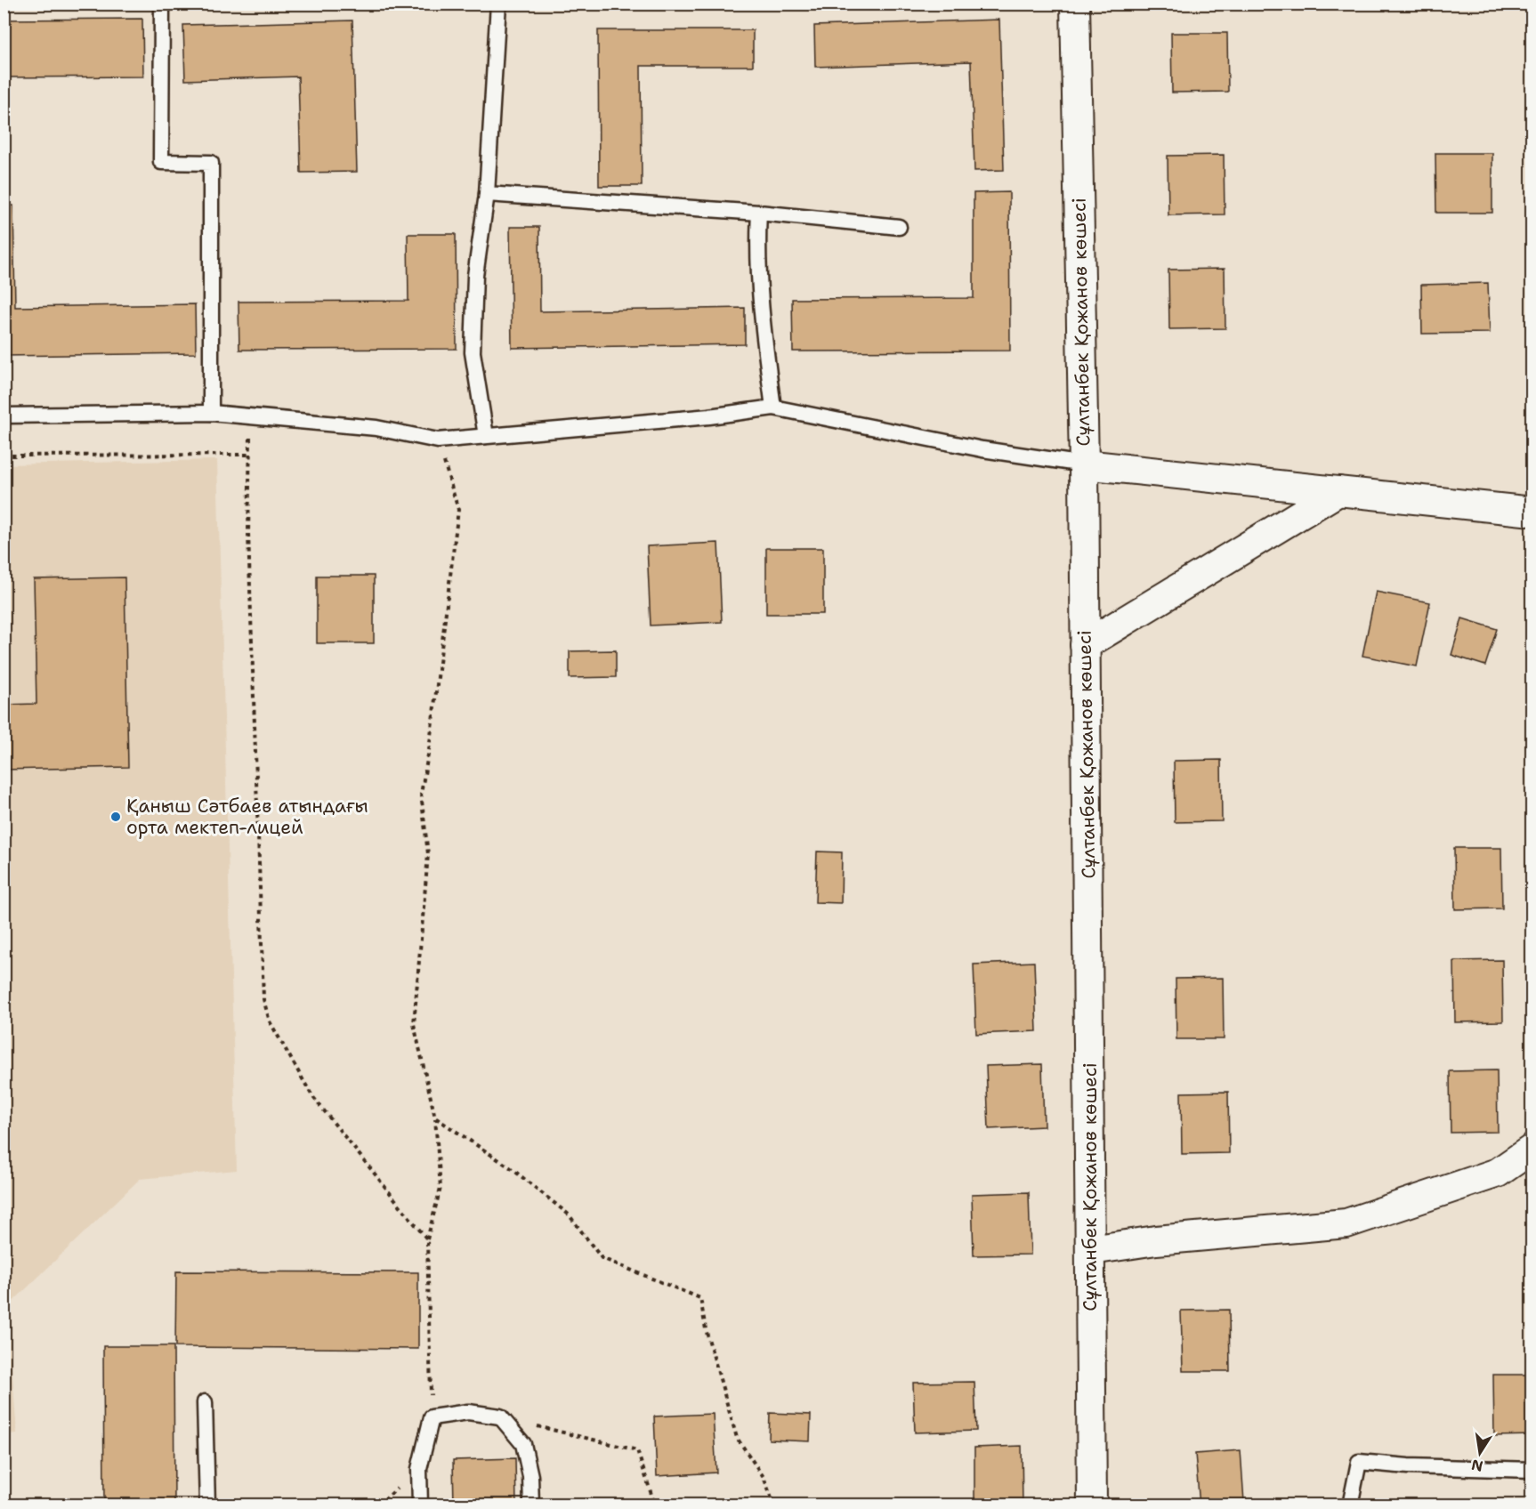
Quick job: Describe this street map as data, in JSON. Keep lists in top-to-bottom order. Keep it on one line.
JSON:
{"streets":{"street":["Сұлтанбек Қожанов көшесі"]},"places":["Қаныш Сәтбаев атындағы орта мектеп-лицей"],"north":"bottom"}
